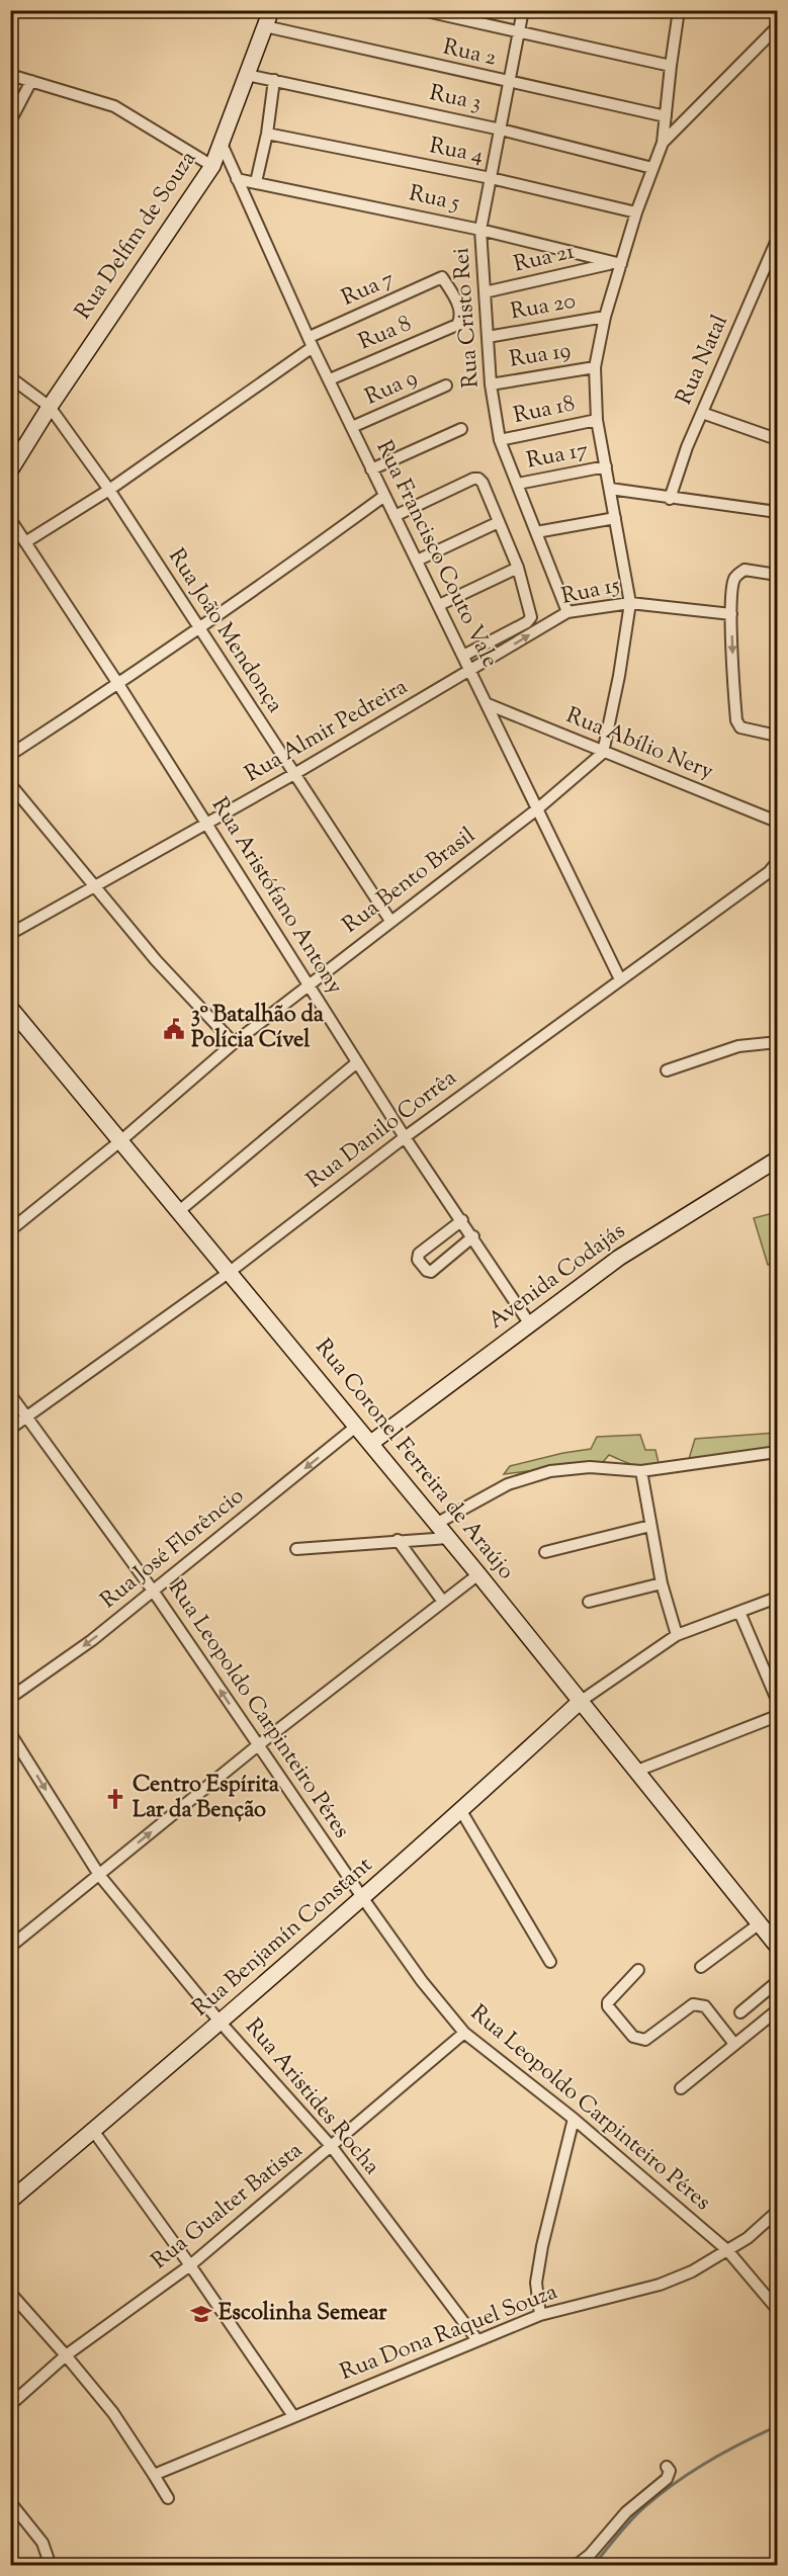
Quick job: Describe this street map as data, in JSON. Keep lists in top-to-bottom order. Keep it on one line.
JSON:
{"streets":{"street":["Rua 2","Rua 3","Rua 4","Rua 5","Rua Delfim de Souza","Rua 21","Rua 7","Rua 20","Rua Cristo Rei","Rua 8","Rua 19","Rua Natal","Rua 9","Rua 18","Rua 17","Rua Francisco Couto Vale","Rua 15","Rua João Mendonça","Rua Almir Pedreira","Rua Abílio Nery","Rua Bento Brasil","Rua Aristófano Antony","Rua Danilo Corrêa","Avenida Codajás","Rua Coronel Ferreira de Araújo","Rua José Florêncio","Rua Leopoldo Carpinteiro Péres","Rua Benjamín Constant","Rua Aristides Rocha","Rua Gualter Batista","Rua Dona Raquel Souza"]},"crossings":[["Rua 2","Rua Delfim de Souza"],["Rua 2","Rua Cristo Rei"],["Rua 3","Rua Delfim de Souza"],["Rua 3","Rua Cristo Rei"],["Rua 4","Rua Cristo Rei"],["Rua 5","Rua 21"],["Rua 5","Rua Cristo Rei"],["Rua 5","Rua Francisco Couto Vale"],["Rua Delfim de Souza","Rua Francisco Couto Vale"],["Rua Delfim de Souza","Rua João Mendonça"],["Rua 21","Rua Cristo Rei"],["Rua 7","Rua 8"],["Rua 7","Rua Francisco Couto Vale"],["Rua 7","Rua João Mendonça"],["Rua 7","Rua Aristófano Antony"],["Rua 20","Rua Cristo Rei"],["Rua Cristo Rei","Rua 19"],["Rua Cristo Rei","Rua 18"],["Rua Cristo Rei","Rua 17"],["Rua Cristo Rei","Rua 15"],["Rua 8","Rua Francisco Couto Vale"],["Rua 9","Rua Francisco Couto Vale"],["Rua Francisco Couto Vale","Rua 15"],["Rua Francisco Couto Vale","Rua Almir Pedreira"],["Rua Francisco Couto Vale","Rua Abílio Nery"],["Rua Francisco Couto Vale","Rua Bento Brasil"],["Rua Francisco Couto Vale","Rua Danilo Corrêa"],["Rua 15","Rua Almir Pedreira"],["Rua João Mendonça","Rua Almir Pedreira"],["Rua João Mendonça","Rua Bento Brasil"],["Rua Almir Pedreira","Rua Aristófano Antony"],["Rua Abílio Nery","Rua Bento Brasil"],["Rua Bento Brasil","Rua Aristófano Antony"],["Rua Bento Brasil","Rua Coronel Ferreira de Araújo"],["Rua Aristófano Antony","Rua Danilo Corrêa"],["Rua Aristófano Antony","Avenida Codajás"],["Rua Danilo Corrêa","Rua Coronel Ferreira de Araújo"],["Rua Danilo Corrêa","Rua Leopoldo Carpinteiro Péres"],["Avenida Codajás","Rua Coronel Ferreira de Araújo"],["Rua Coronel Ferreira de Araújo","Rua José Florêncio"],["Rua Coronel Ferreira de Araújo","Rua Benjamín Constant"],["Rua José Florêncio","Rua Leopoldo Carpinteiro Péres"],["Rua Leopoldo Carpinteiro Péres","Rua Benjamín Constant"],["Rua Leopoldo Carpinteiro Péres","Rua Gualter Batista"],["Rua Leopoldo Carpinteiro Péres","Rua Dona Raquel Souza"],["Rua Benjamín Constant","Rua Aristides Rocha"],["Rua Aristides Rocha","Rua Gualter Batista"],["Rua Aristides Rocha","Rua Dona Raquel Souza"]],"one_way":["Rua José Florêncio"],"places":{"public building":["3º Batalhão da Polícia Cível"],"church":["Centro Espírita Lar da Benção"],"school or university":["Escolinha Semear"]}}
